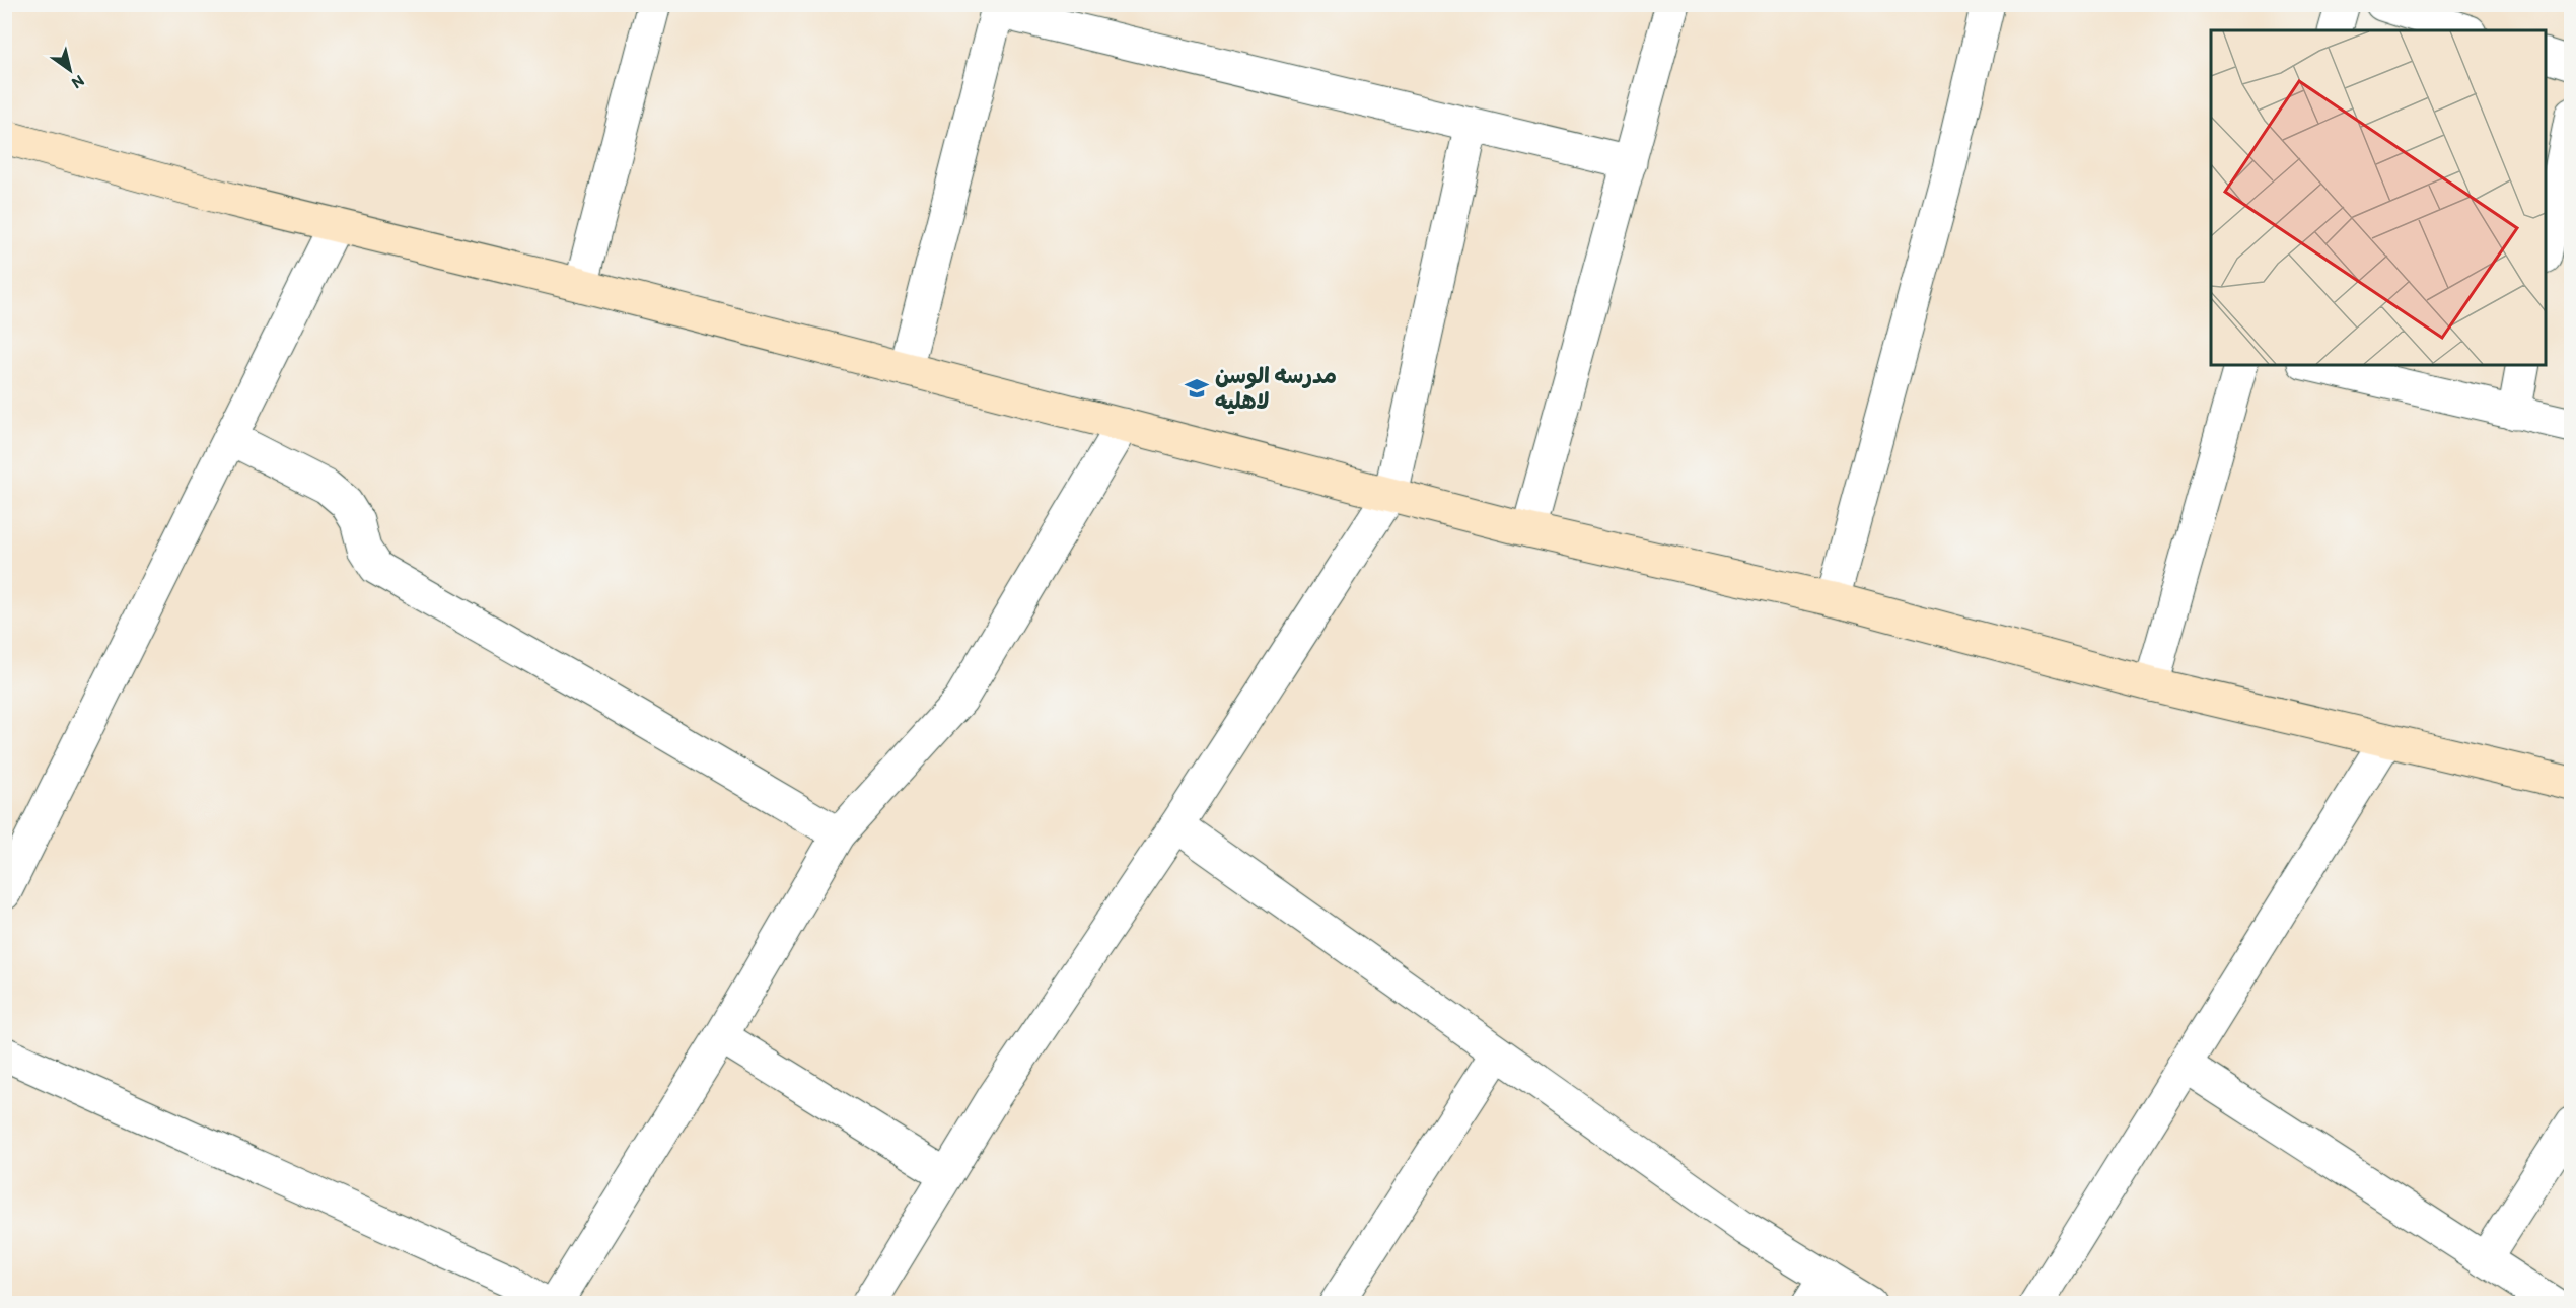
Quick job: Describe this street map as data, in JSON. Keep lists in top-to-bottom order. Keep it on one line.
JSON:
{"places":{"school or university":["مدرسه الوسن لاهليه"]},"north":"bottom right"}
